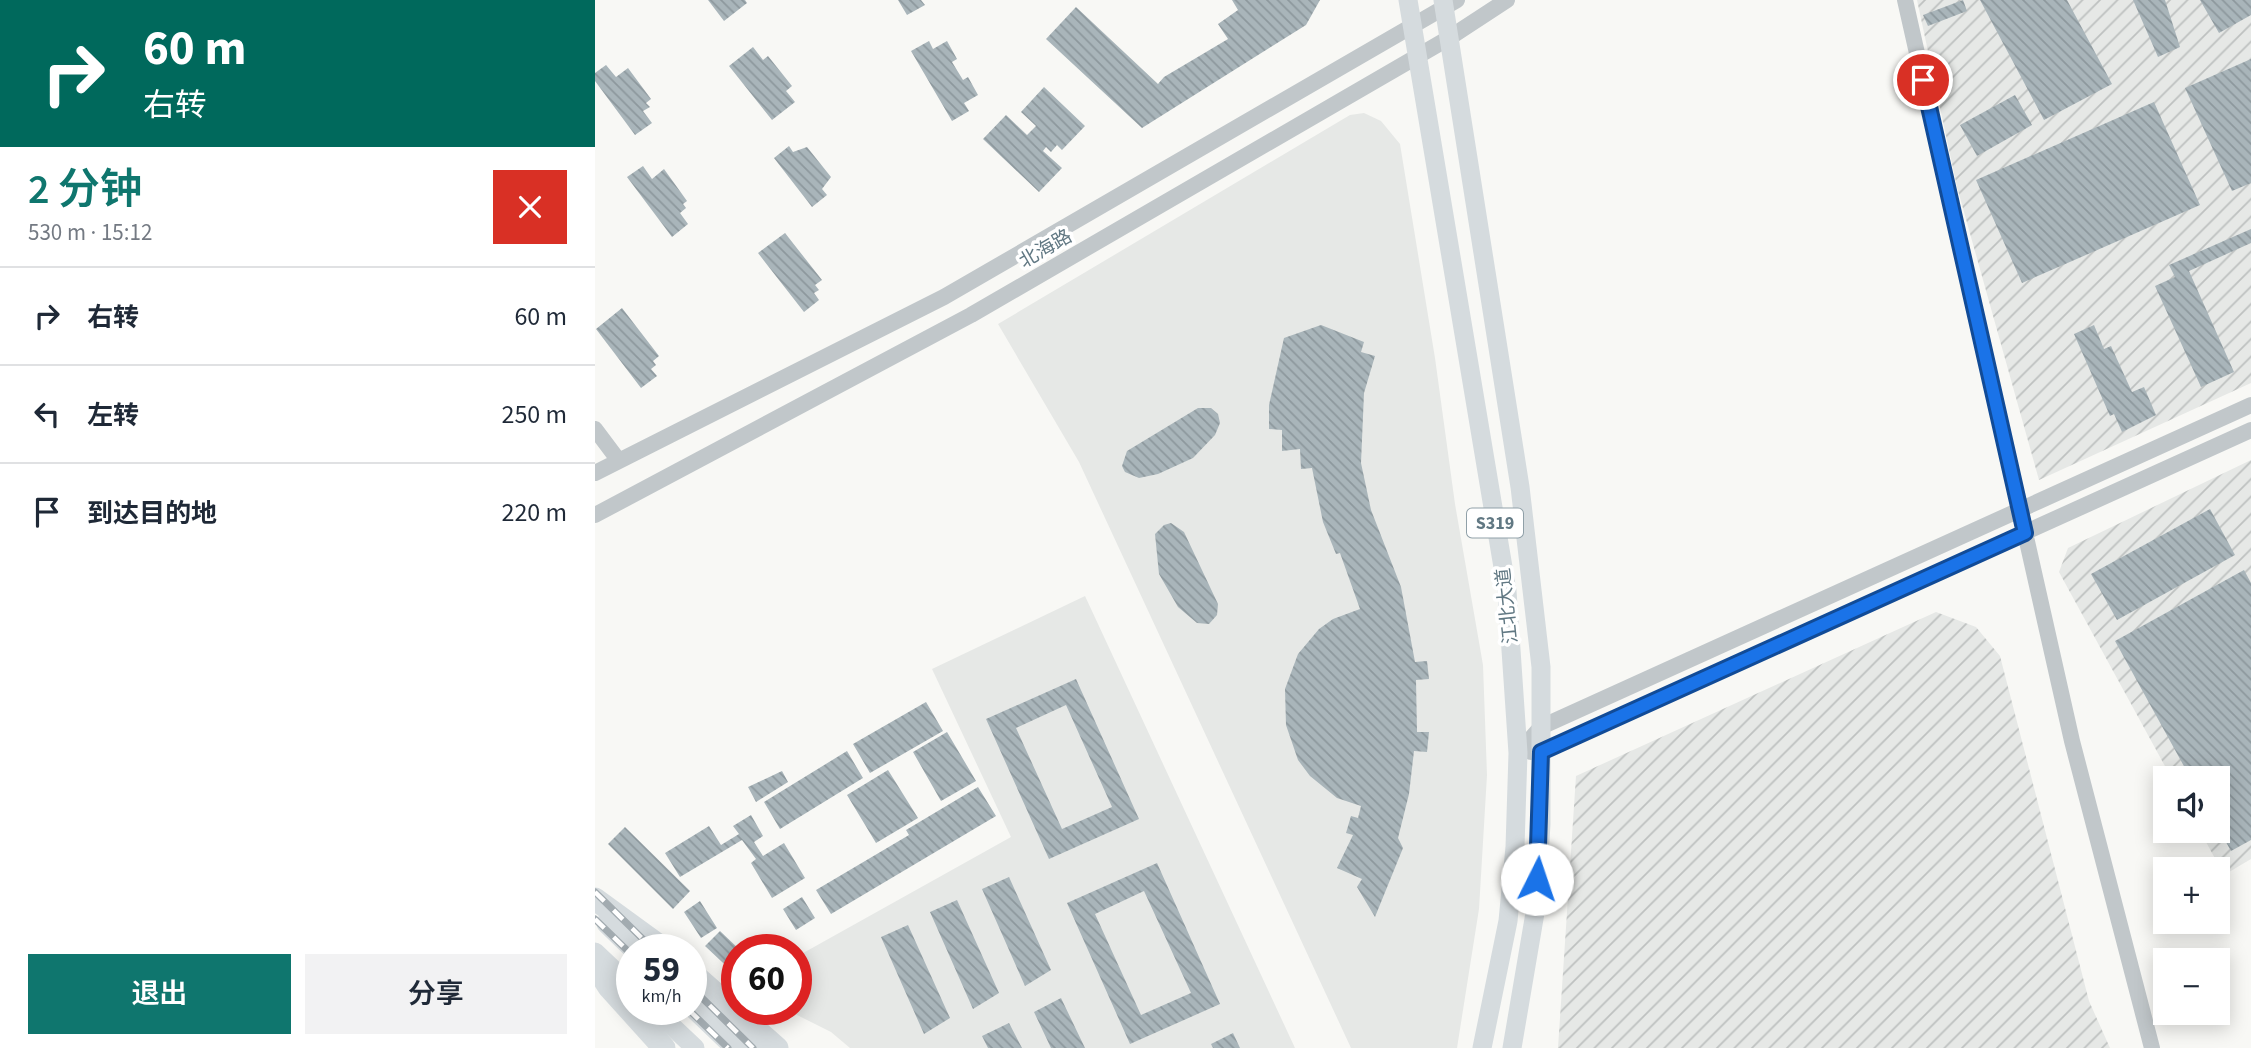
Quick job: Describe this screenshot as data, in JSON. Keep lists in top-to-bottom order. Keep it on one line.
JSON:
{"streets":{"main road":["S319","江北大道"],"street":["北海路"]},"crossings":[["北海路","江北大道"]],"page":{"turn":["60 m","右转"],"heading":["2 分钟","530 m · 15:12"],"list":[{"name":"右转","value":"60 m"},{"name":"左转","value":"250 m"},{"name":"到达目的地","value":"220 m"}],"map_buttons":["+","−"],"speed":"59 km/h","limit":"60","buttons":["退出","分享"]}}
